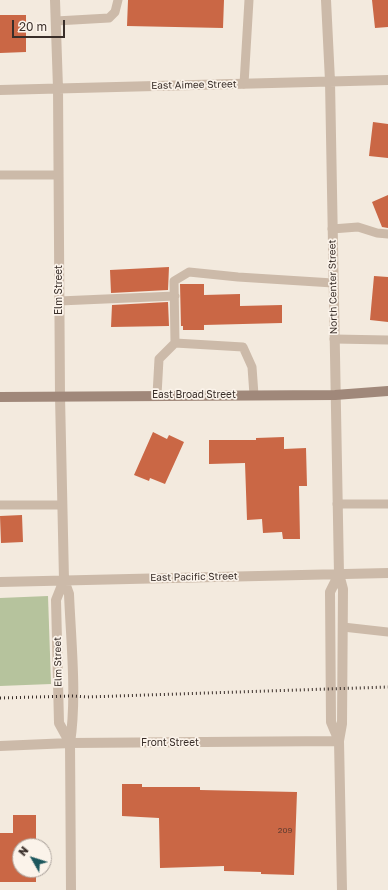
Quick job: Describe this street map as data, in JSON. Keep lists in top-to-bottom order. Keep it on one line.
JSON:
{"streets":{"main road":["East Broad Street"],"street":["East Aimee Street","North Center Street","Elm Street","East Pacific Street","Front Street"]},"crossings":[["East Aimee Street","North Center Street"],["East Aimee Street","Elm Street"],["North Center Street","East Broad Street"],["North Center Street","East Pacific Street"],["North Center Street","Front Street"],["Elm Street","East Broad Street"],["Elm Street","East Pacific Street"],["Elm Street","Front Street"]],"house_numbers":["209"],"scale_bar":"20 m","north":"top left"}
